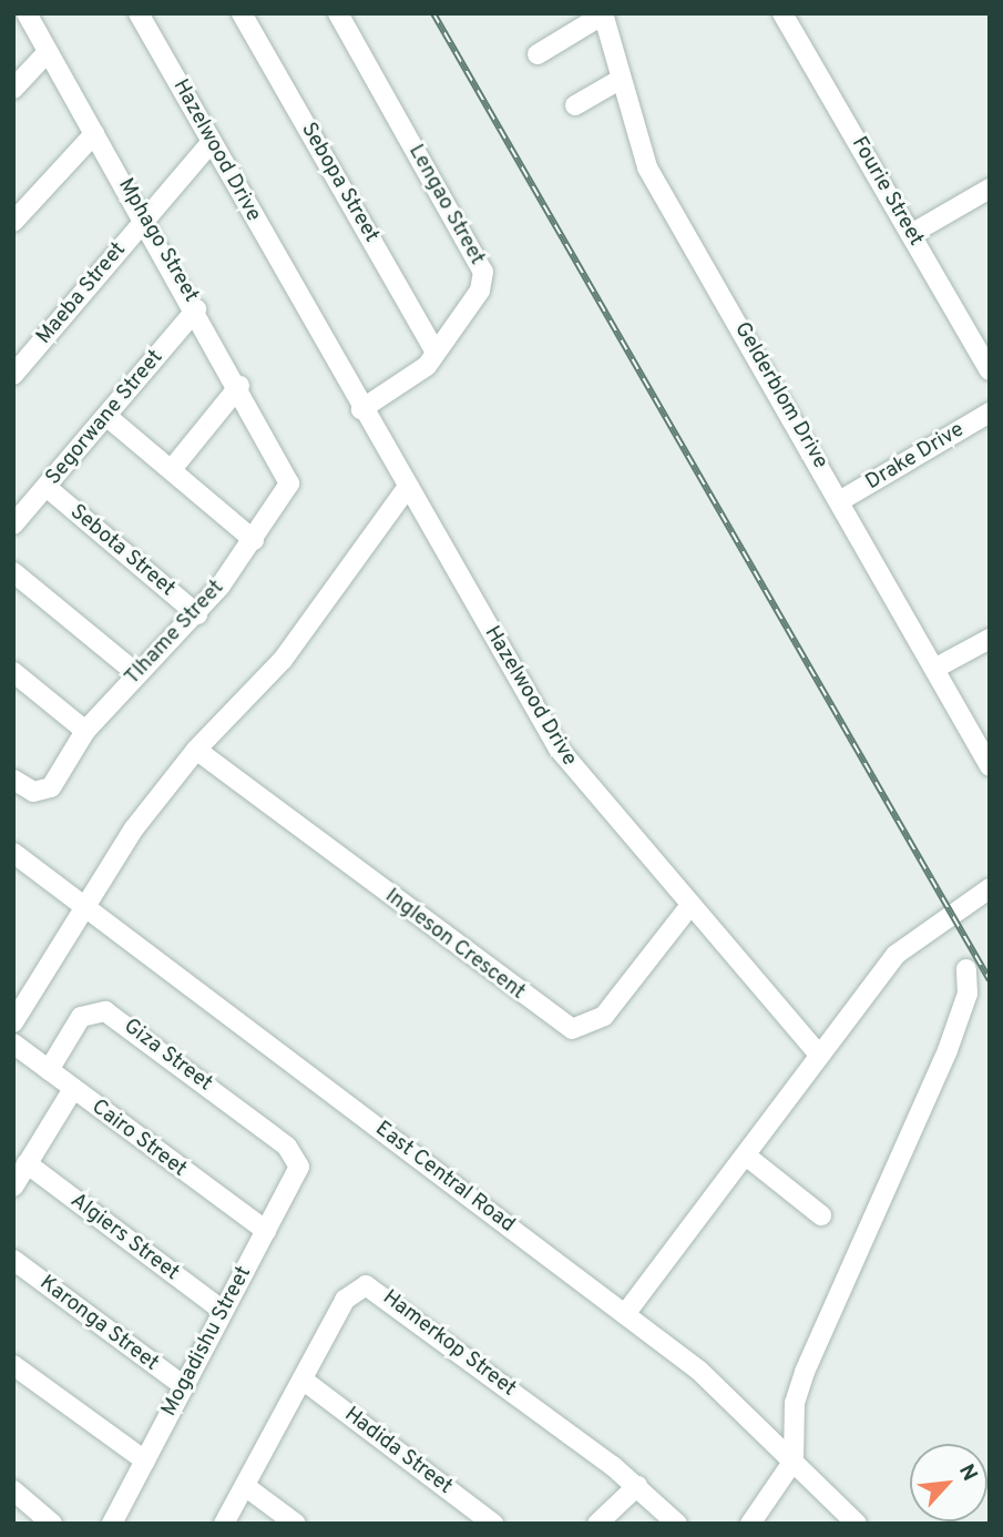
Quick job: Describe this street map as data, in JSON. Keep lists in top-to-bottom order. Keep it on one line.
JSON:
{"streets":{"street":["Hazelwood Drive","Sebopa Street","Fourie Street","Lengao Street","Mphago Street","Maeba Street","Gelderblom Drive","Segorwane Street","Drake Drive","Sebota Street","Tlhame Street","Ingleson Crescent","Giza Street","Cairo Street","East Central Road","Algiers Street","Karonga Street","Mogadishu Street","Hamerkop Street","Hadida Street"]},"crossings":[["Hazelwood Drive","Lengao Street"],["Hazelwood Drive","Maeba Street"],["Hazelwood Drive","Ingleson Crescent"],["Sebopa Street","Lengao Street"],["Mphago Street","Maeba Street"],["Mphago Street","Segorwane Street"],["Mphago Street","Tlhame Street"],["Gelderblom Drive","Drake Drive"],["Segorwane Street","Sebota Street"],["Sebota Street","Tlhame Street"],["Giza Street","Cairo Street"],["Giza Street","Mogadishu Street"],["Cairo Street","Mogadishu Street"],["Algiers Street","Mogadishu Street"],["Karonga Street","Mogadishu Street"],["Hamerkop Street","Hadida Street"]],"north":"top right"}
